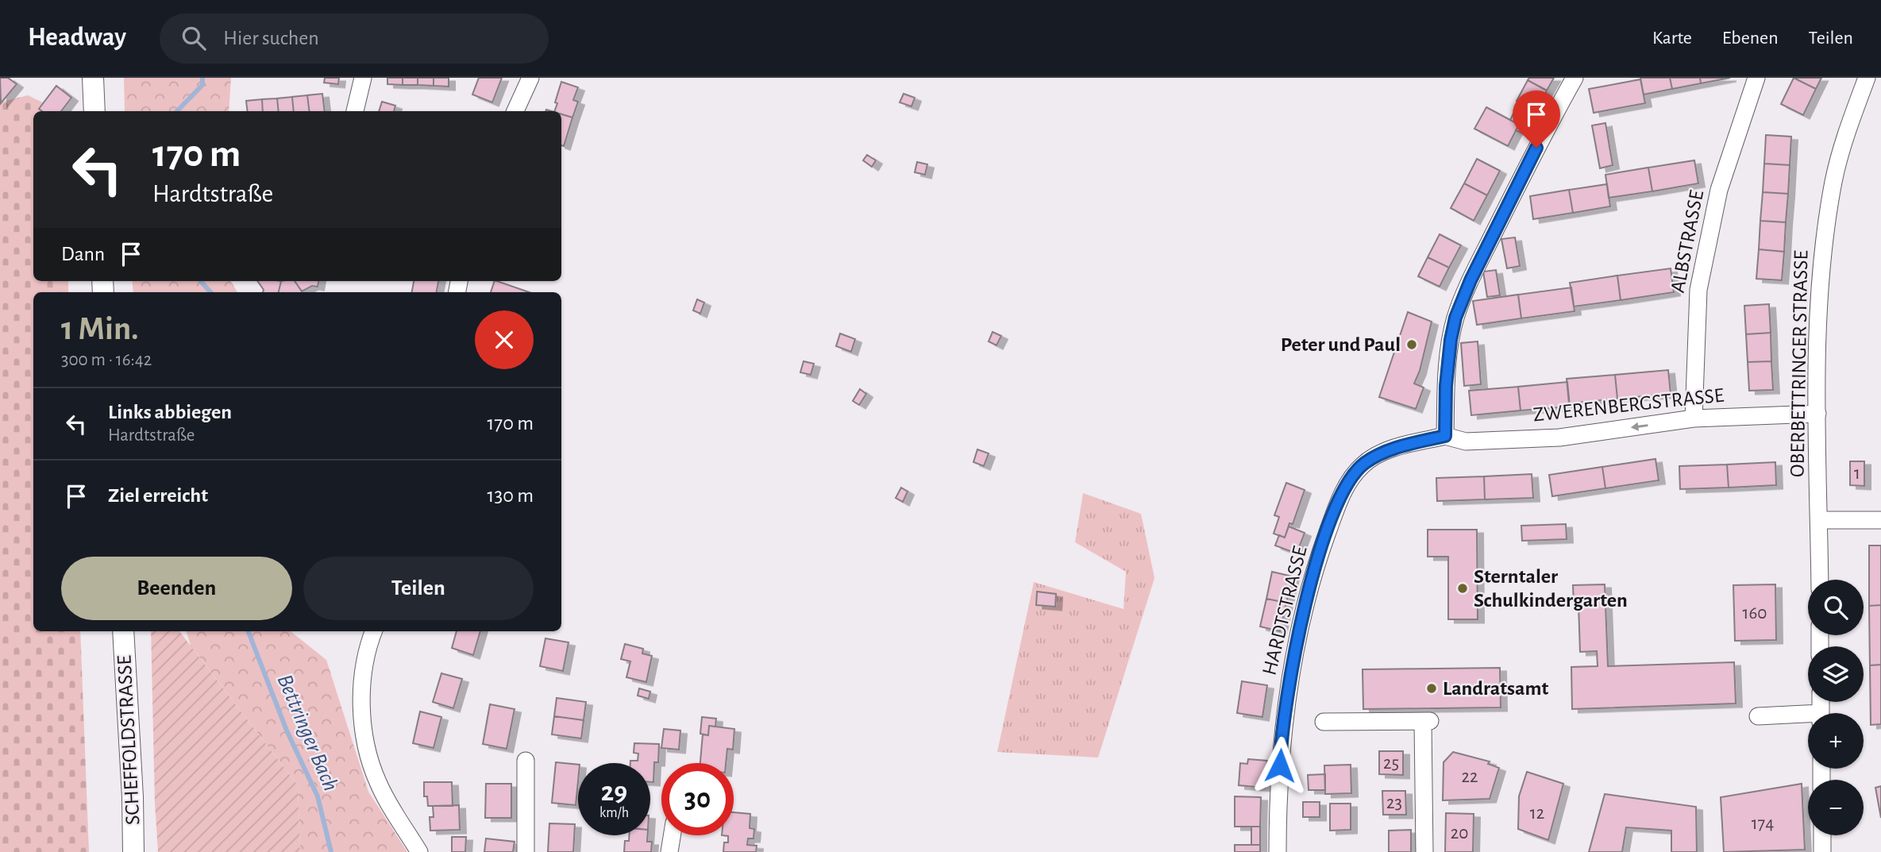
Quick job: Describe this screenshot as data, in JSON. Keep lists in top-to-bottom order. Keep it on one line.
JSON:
{"streets":{"main road":["SCHEFFOLDSTRASSE"],"street":["ALBSTRASSE","OBERBETTRINGER STRASSE","ZWERENBERGSTRASSE","HARDTSTRASSE"]},"crossings":[["ALBSTRASSE","ZWERENBERGSTRASSE"],["OBERBETTRINGER STRASSE","ZWERENBERGSTRASSE"],["ZWERENBERGSTRASSE","HARDTSTRASSE"]],"one_way":["ZWERENBERGSTRASSE"],"water":["Bettringer Bach"],"places":["Peter und Paul","Sterntaler Schulkindergarten","Landratsamt"],"house_numbers":["1","160","25","22","23","12","174","20"],"page":{"header":"Headway","search":"Hier suchen","nav":["Karte","Ebenen","Teilen"],"turn":["170 m","Hardtstraße"],"then":"Dann","heading":["1 Min.","300 m · 16:42"],"list":[{"name":"Links abbiegen","note":"Hardtstraße","value":"170 m"},{"name":"Ziel erreicht","value":"130 m"}],"buttons":["Beenden","Teilen"],"map_buttons":["+","−"],"speed":"29 km/h","limit":"30"}}
